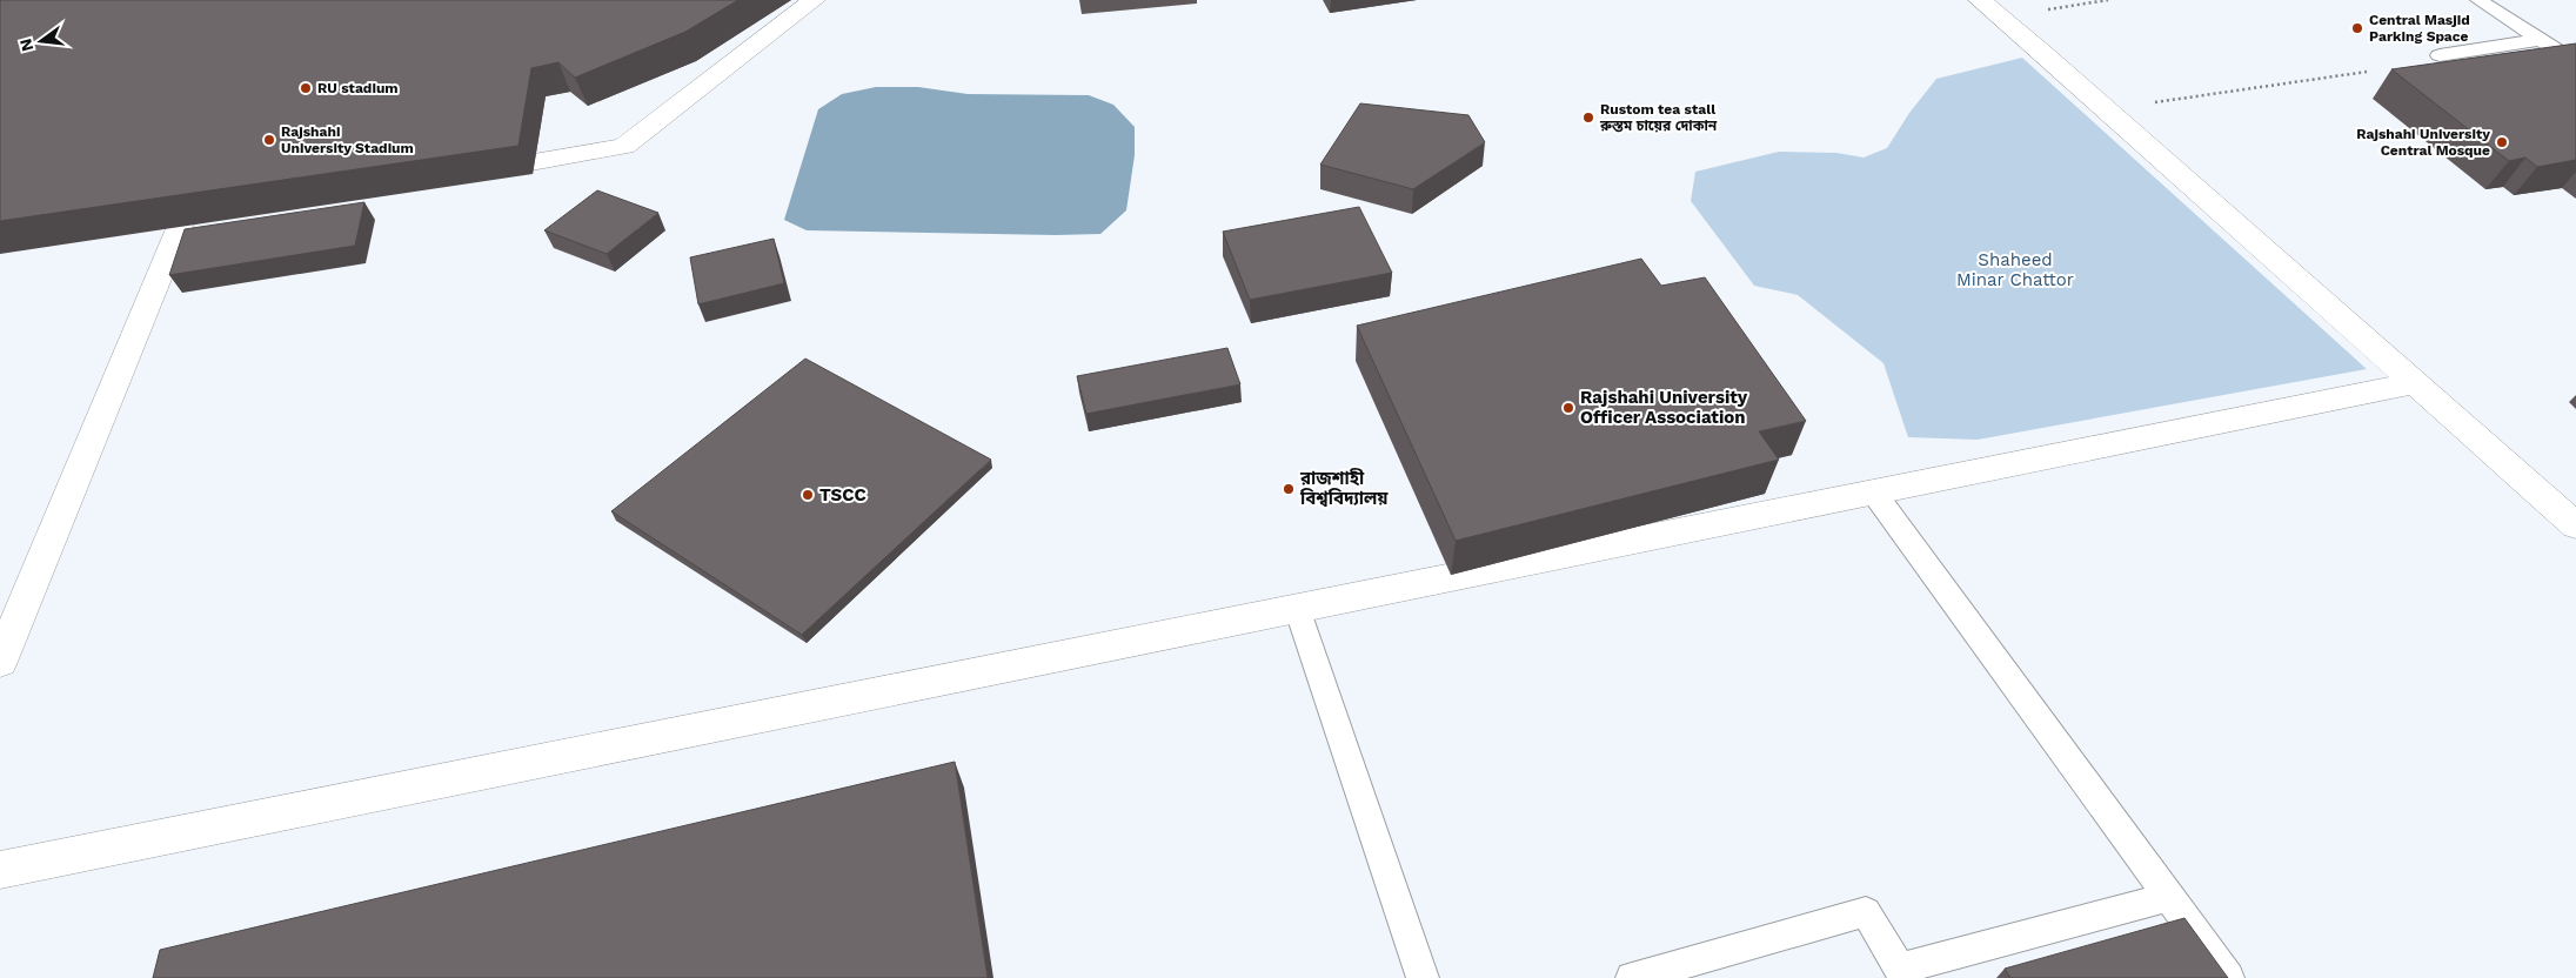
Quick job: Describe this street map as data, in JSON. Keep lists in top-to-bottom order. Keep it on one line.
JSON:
{"parks":["Shaheed Minar Chattor"],"places":["Central Masjid Parking Space","RU stadium","Rustom tea stall রুস্তম চায়ের দোকান","Rajshahi University Stadium","Rajshahi University Central Mosque","Rajshahi University Officer Association","রাজশাহী বিশ্ববিদ্যালয়","TSCC"],"north":"left"}
